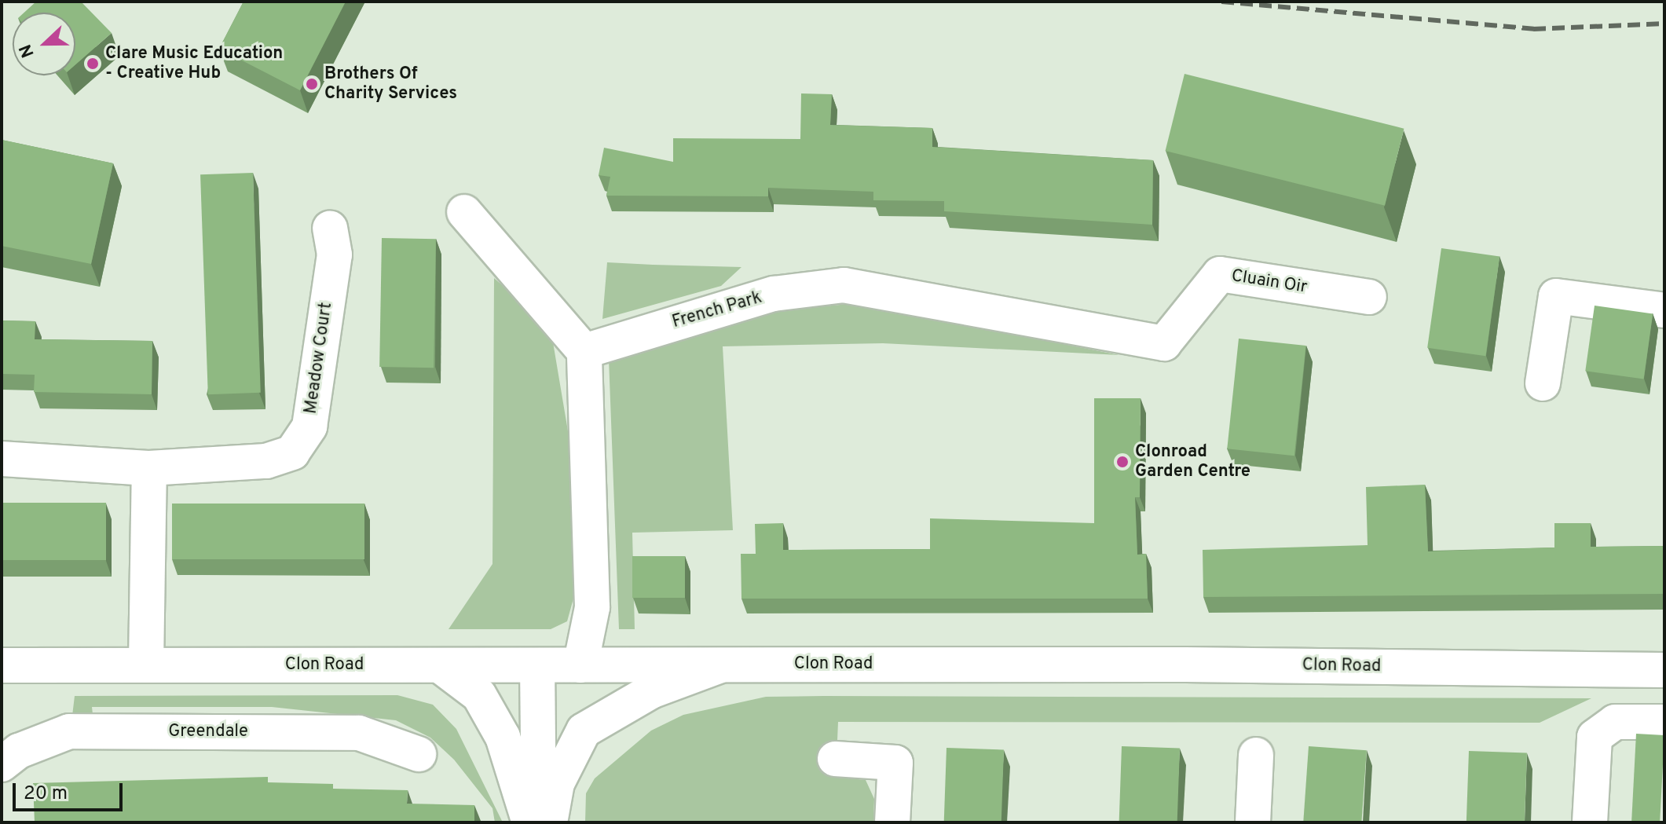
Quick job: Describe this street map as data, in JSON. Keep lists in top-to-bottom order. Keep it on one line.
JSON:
{"streets":{"street":["Cluain Oir","French Park","Meadow Court","Clon Road","Greendale"]},"crossings":[["Cluain Oir","French Park"]],"places":["Clare Music Education - Creative Hub","Brothers Of Charity Services","Clonroad Garden Centre"],"scale_bar":"20 m","north":"left"}
